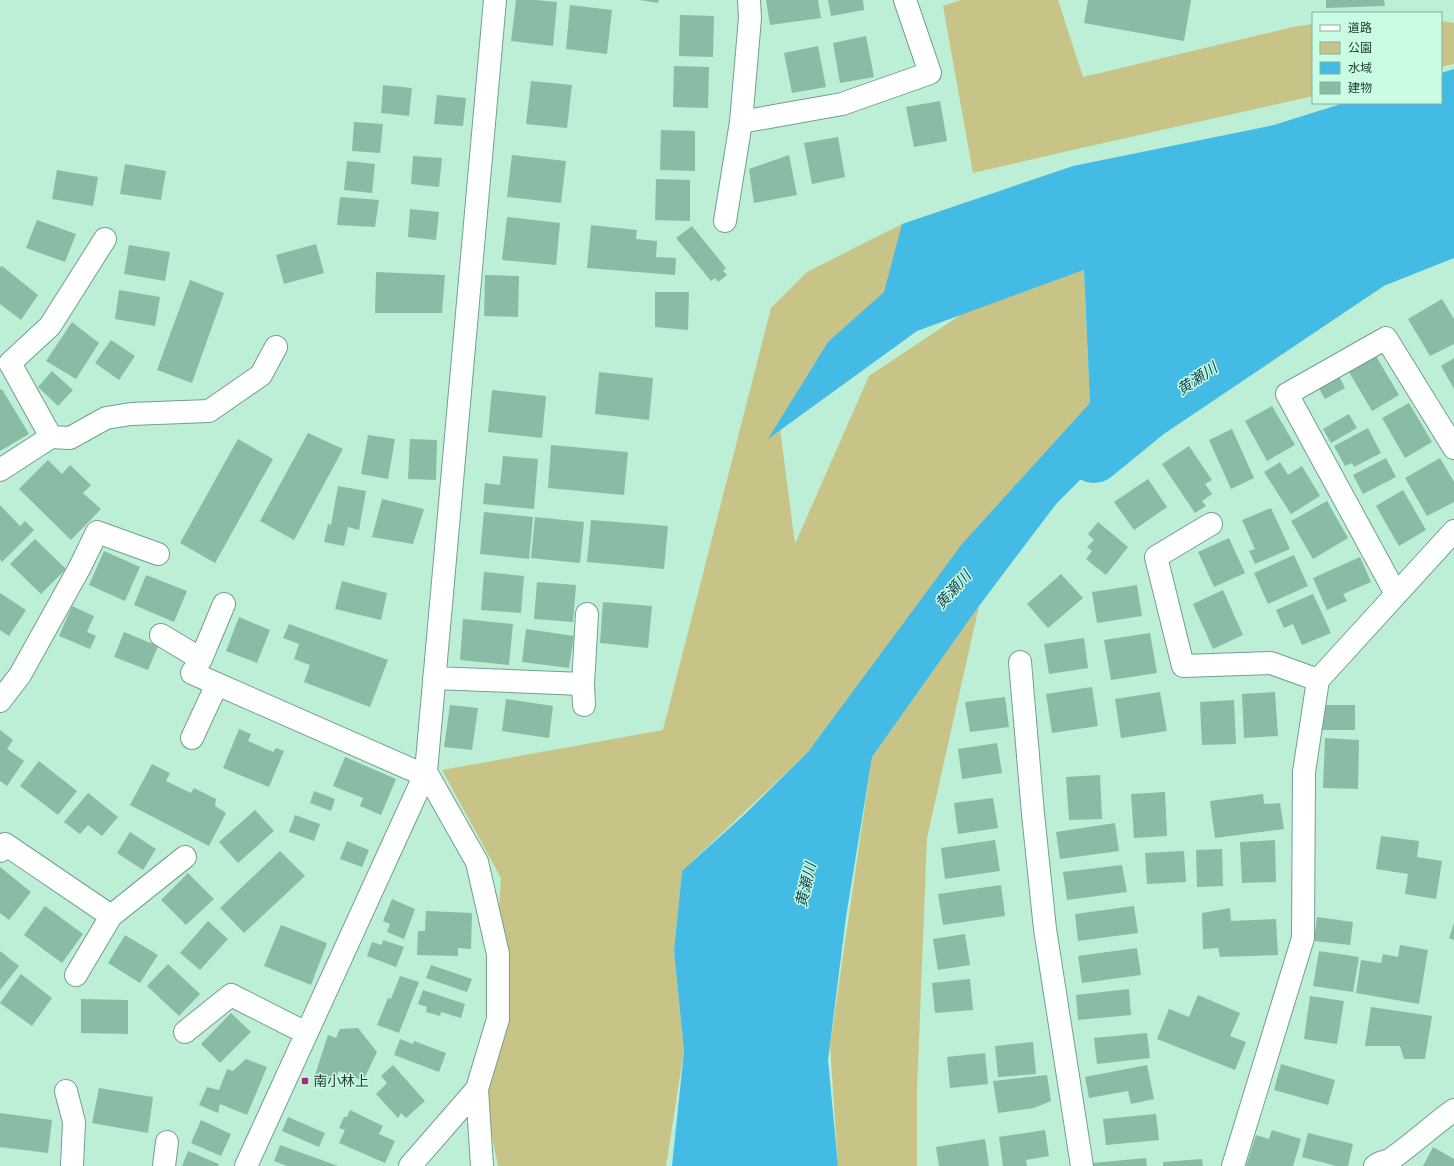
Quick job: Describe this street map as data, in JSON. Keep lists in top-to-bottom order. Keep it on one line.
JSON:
{"water":["黄瀬川"],"places":{"transit":["南小林上"]},"legend":["道路","公園","水域","建物"]}
